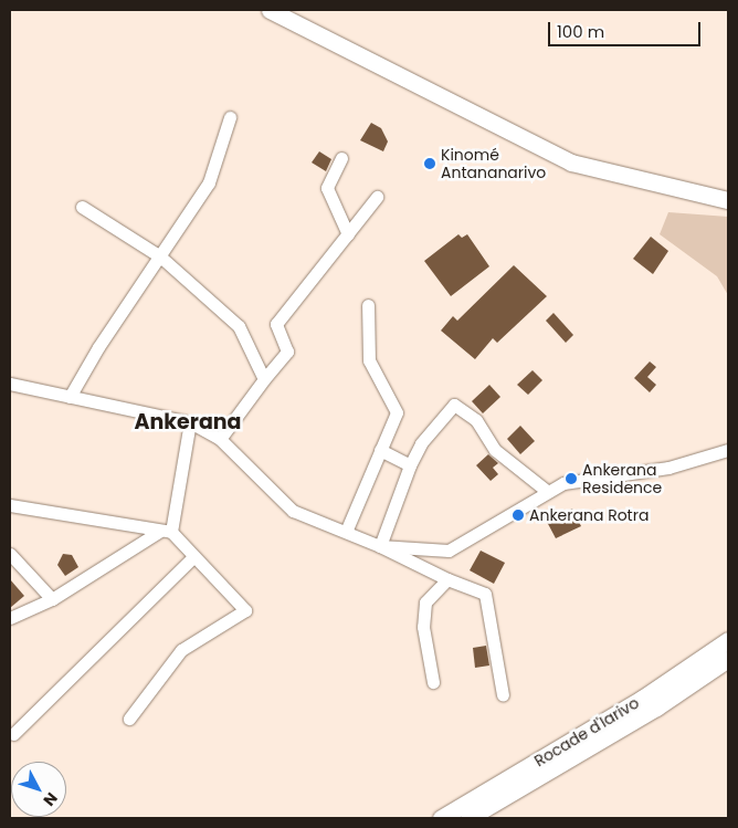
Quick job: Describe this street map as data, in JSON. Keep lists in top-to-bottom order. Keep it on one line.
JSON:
{"streets":{"main road":["Rocade d'Iarivo"]},"districts":["Ankerana"],"places":["Kinomé Antananarivo","Ankerana Residence","Ankerana Rotra"],"scale_bar":"100 m","north":"bottom right"}
